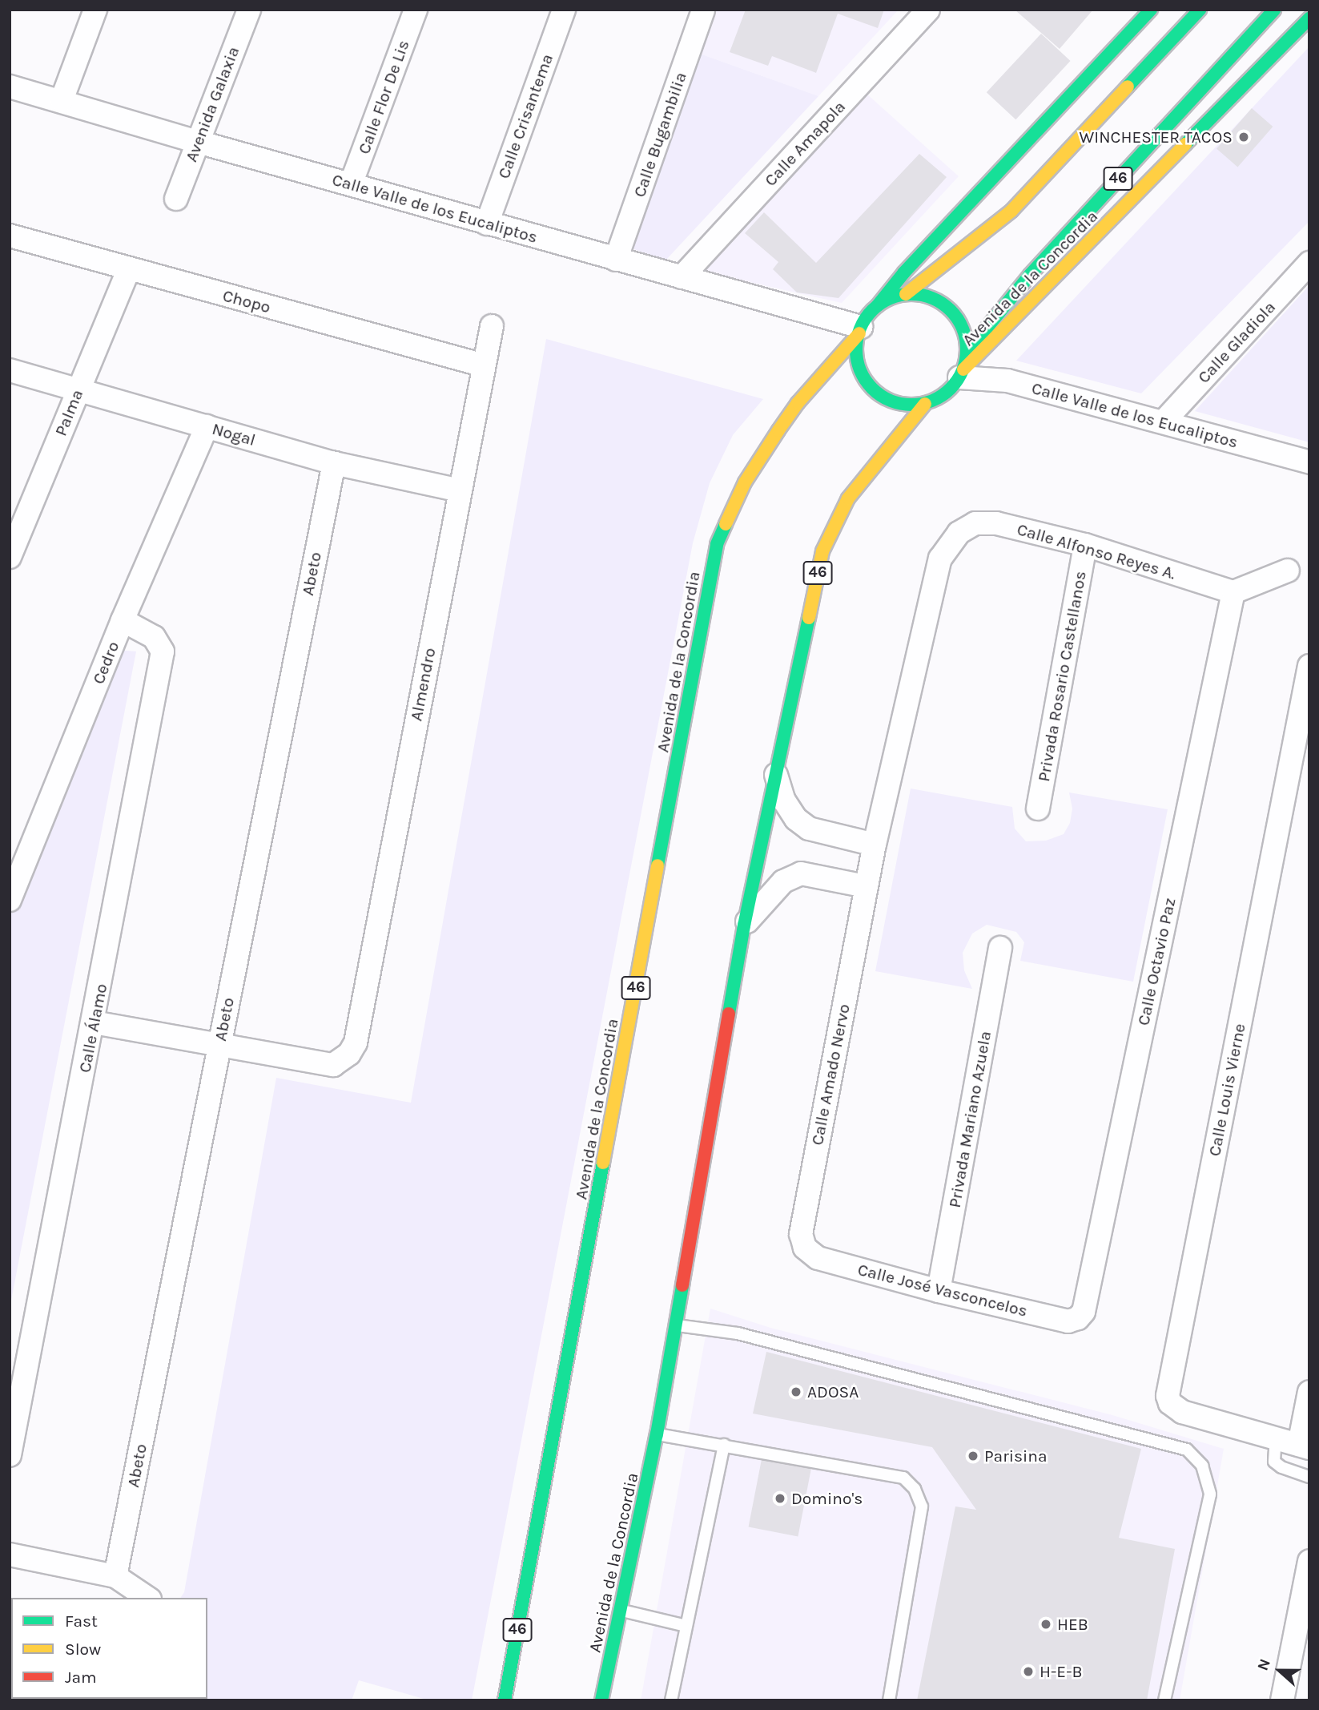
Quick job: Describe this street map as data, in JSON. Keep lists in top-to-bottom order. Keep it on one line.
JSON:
{"streets":{"main road":["46","Avenida de la Concordia"],"street":["Calle Flor De Lis","Avenida Galaxia","Calle Crisantema","Calle Bugambilia","Calle Amapola","Calle Valle de los Eucaliptos","Chopo","Calle Gladiola","Palma","Nogal","Calle Alfonso Reyes A.","Abeto","Cedro","Privada Rosario Castellanos","Almendro","Calle Octavio Paz","Calle Álamo","Calle Amado Nervo","Calle Louis Vierne","Privada Mariano Azuela","Calle José Vasconcelos"]},"crossings":[["Calle Flor De Lis","Calle Valle de los Eucaliptos"],["Avenida Galaxia","Calle Valle de los Eucaliptos"],["Calle Crisantema","Calle Valle de los Eucaliptos"],["Calle Bugambilia","Calle Valle de los Eucaliptos"],["Calle Amapola","Calle Valle de los Eucaliptos"],["46","Calle Valle de los Eucaliptos"],["46","Avenida de la Concordia"],["Calle Valle de los Eucaliptos","Avenida de la Concordia"],["Calle Valle de los Eucaliptos","Calle Gladiola"],["Chopo","Palma"],["Chopo","Almendro"],["Palma","Nogal"],["Nogal","Abeto"],["Nogal","Cedro"],["Nogal","Almendro"],["Calle Alfonso Reyes A.","Privada Rosario Castellanos"],["Calle Alfonso Reyes A.","Calle Octavio Paz"],["Calle Alfonso Reyes A.","Calle Amado Nervo"],["Abeto","Almendro"],["Cedro","Calle Álamo"],["Calle Octavio Paz","Calle José Vasconcelos"],["Calle Amado Nervo","Calle José Vasconcelos"],["Privada Mariano Azuela","Calle José Vasconcelos"]],"places":["WINCHESTER TACOS","ADOSA","Parisina","Domino's","HEB","H-E-B"],"legend":["Fast","Slow","Jam"],"north":"left"}
